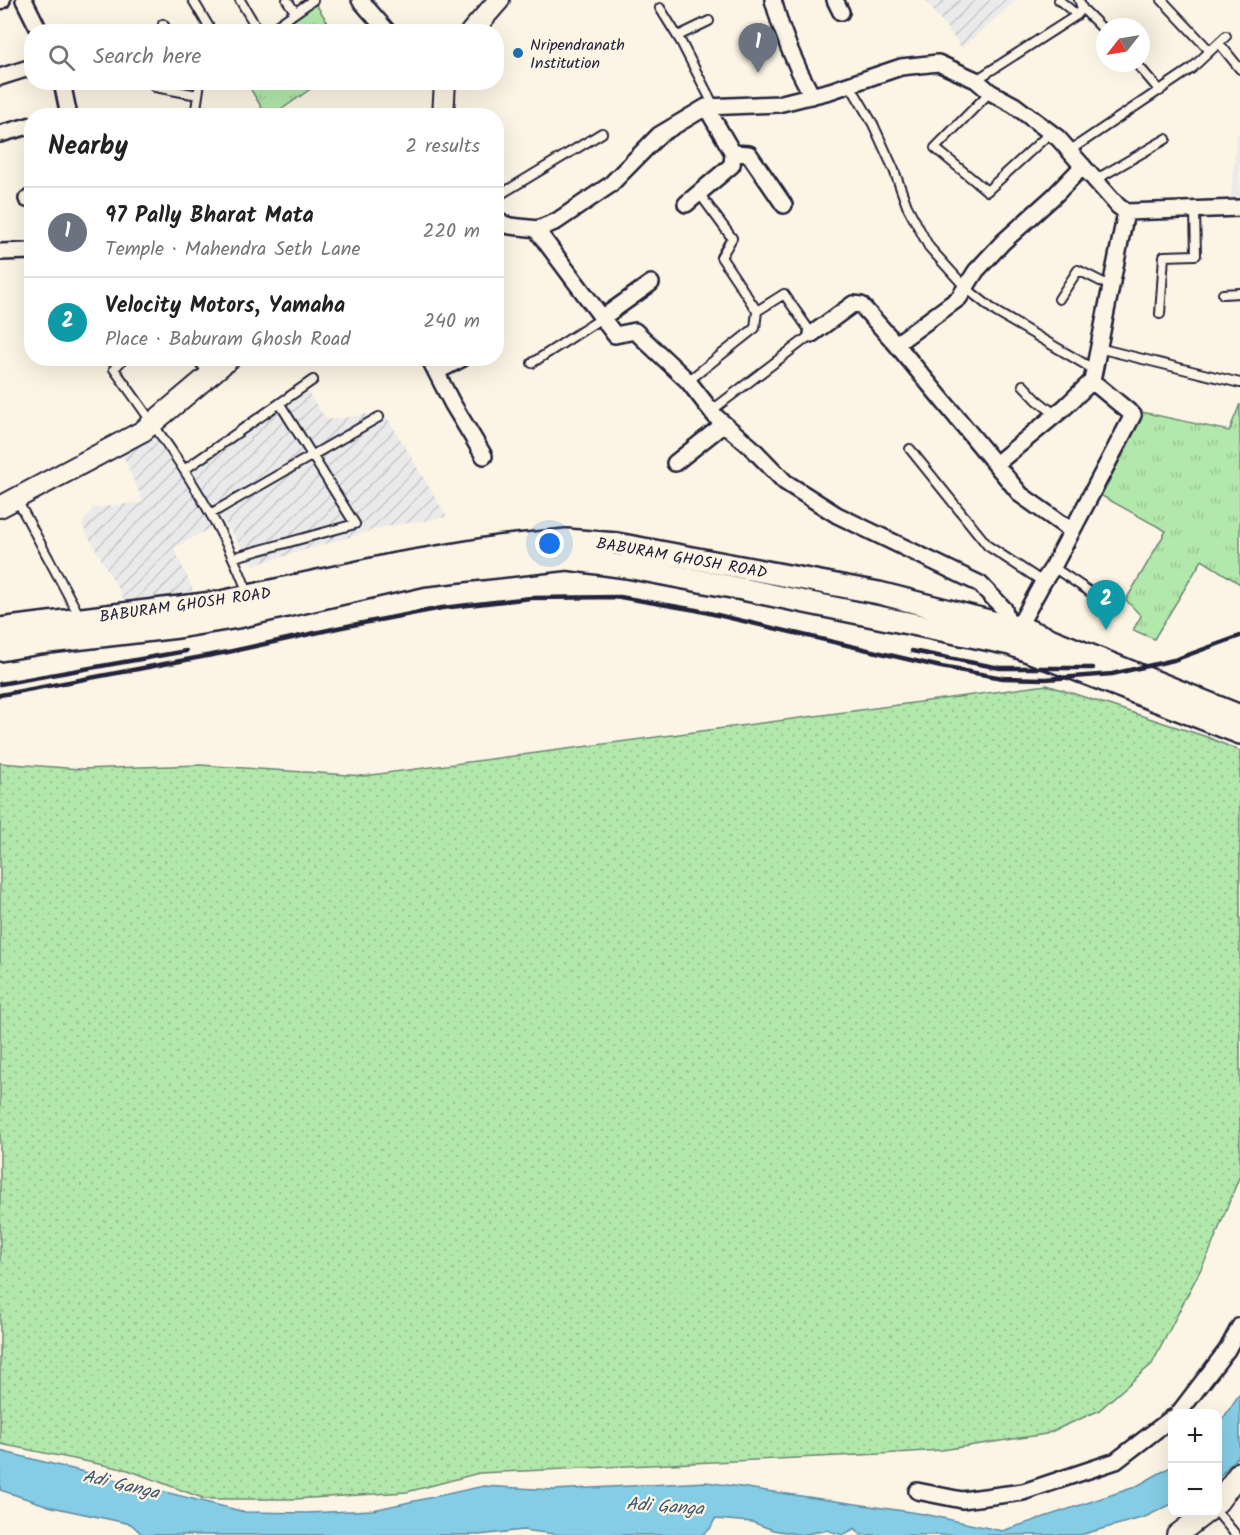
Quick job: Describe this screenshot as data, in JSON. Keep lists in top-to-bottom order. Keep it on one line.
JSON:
{"streets":{"main road":["BABURAM GHOSH ROAD"]},"water":["Adi Ganga"],"places":["Nripendranath Institution"],"north":"bottom left","page":{"pins":["1","2"],"search":"Search here","heading":["Nearby","2 results"],"list":[{"mark":"1","name":"97 Pally Bharat Mata","note":"Temple · Mahendra Seth Lane","value":"220 m"},{"mark":"2","name":"Velocity Motors, Yamaha","note":"Place · Baburam Ghosh Road","value":"240 m"}],"map_buttons":["+","−"]}}
